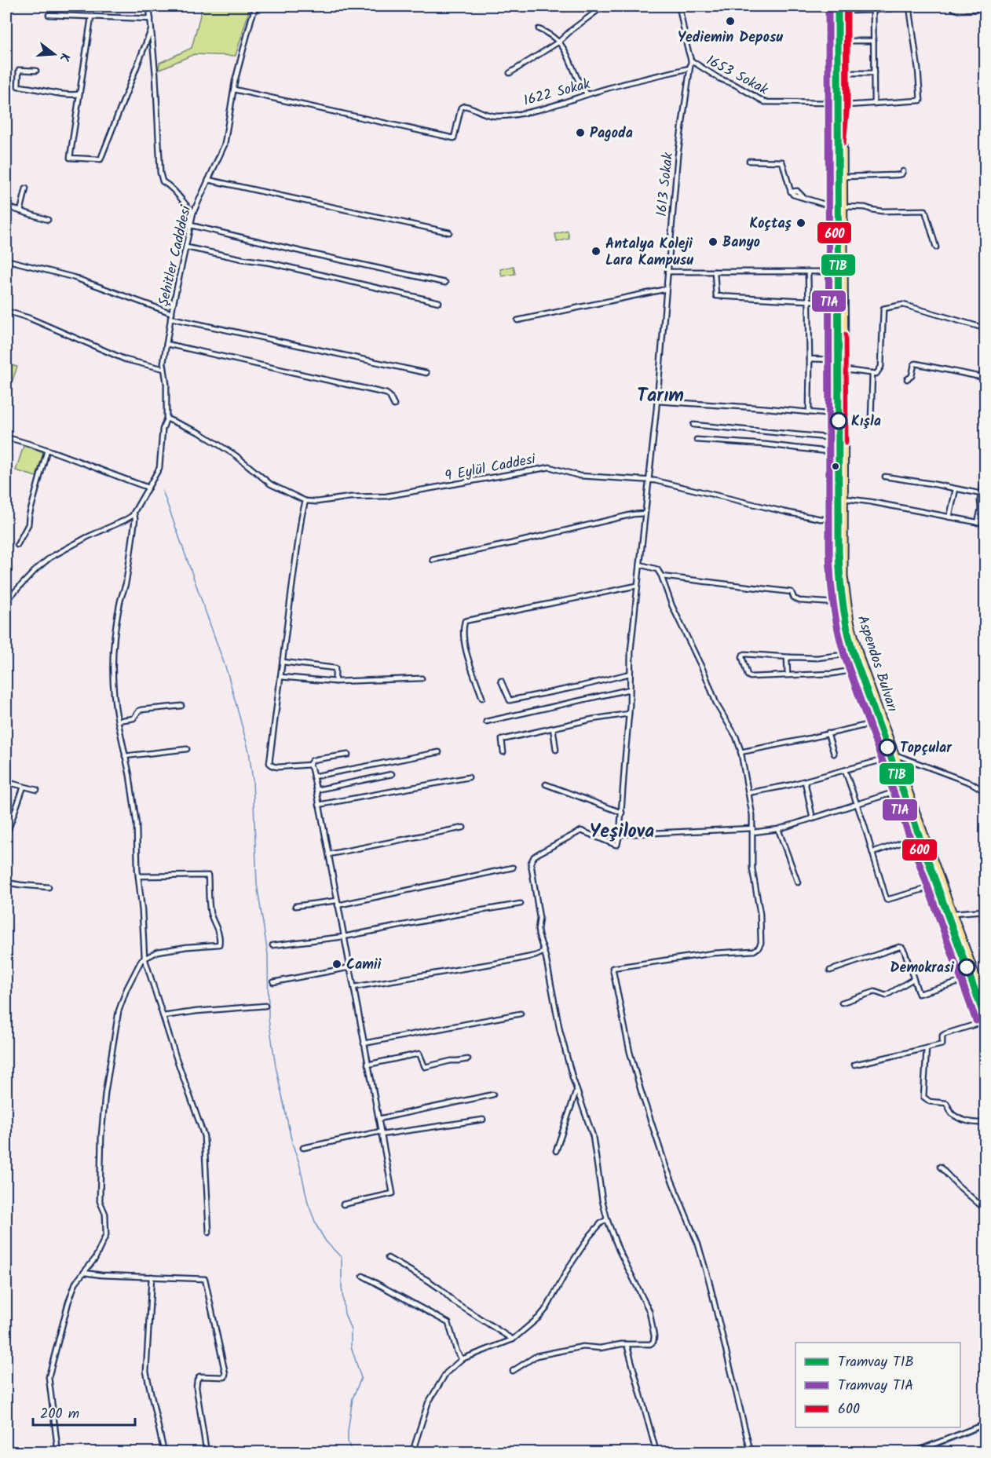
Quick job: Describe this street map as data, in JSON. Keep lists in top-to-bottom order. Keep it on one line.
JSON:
{"streets":{"main road":["Aspendos Bulvarı"],"street":["1653 Sokak","1622 Sokak","1613 Sokak","Şehitler Cadddesi","9 Eylül Caddesi"]},"crossings":[["1653 Sokak","1613 Sokak"],["1622 Sokak","1613 Sokak"],["1622 Sokak","Şehitler Cadddesi"],["1613 Sokak","9 Eylül Caddesi"],["Şehitler Cadddesi","9 Eylül Caddesi"],["9 Eylül Caddesi","Aspendos Bulvarı"]],"districts":["Tarım","Yeşilova"],"places":["Yediemin Deposu","Pagoda","Koçtaş","Banyo","Antalya Koleji Lara Kampusu","Kışla","Topçular","Camii","Demokrasi"],"lines":["tram line T1B","tram line T1A","transit line 600"],"legend":["Tramvay T1B","Tramvay T1A","600"],"scale_bar":"200 m","north":"right"}
